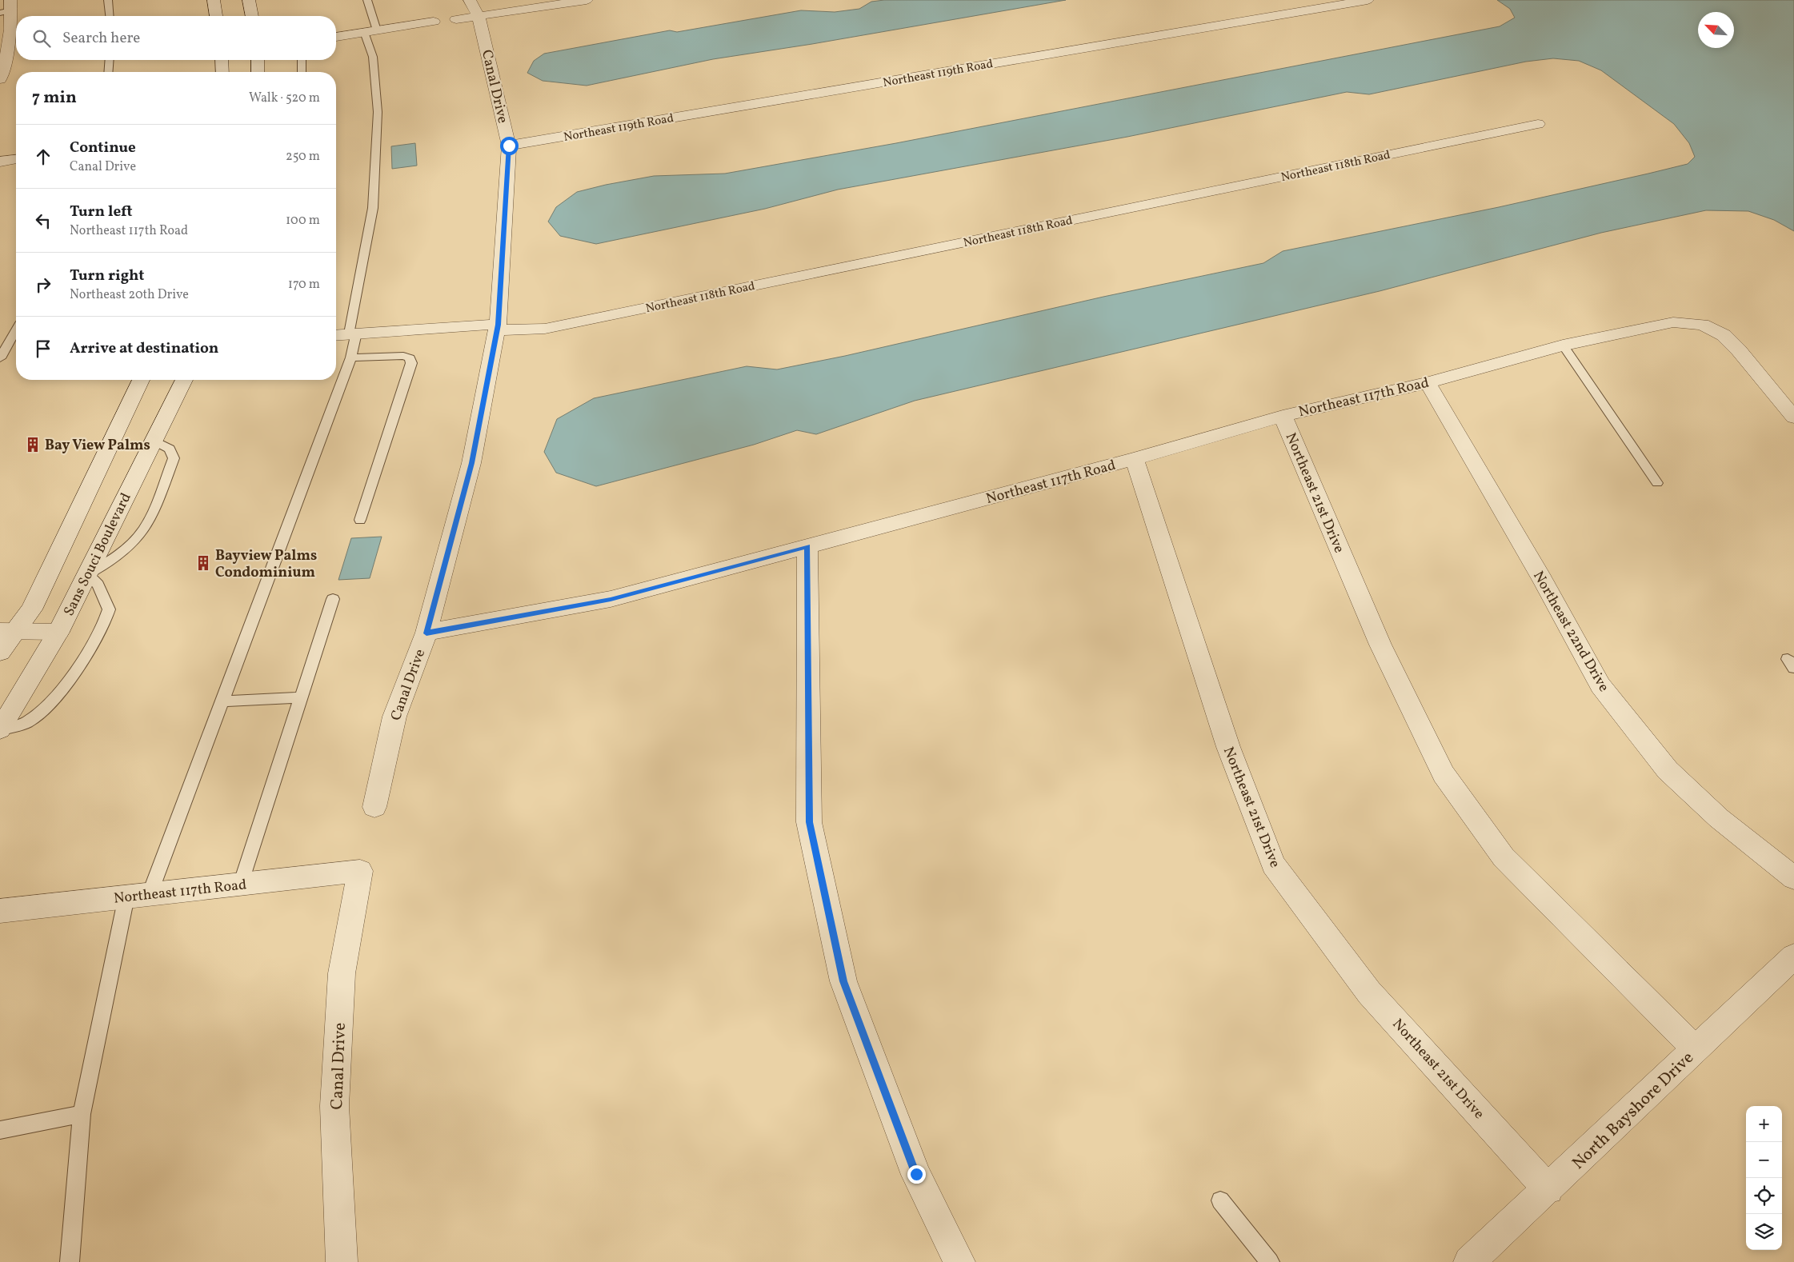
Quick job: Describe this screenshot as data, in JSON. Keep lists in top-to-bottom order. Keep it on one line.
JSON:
{"streets":{"street":["Northeast 119th Road","Canal Drive","Northeast 118th Road","Northeast 117th Road","Northeast 21st Drive","Sans Souci Boulevard","Northeast 22nd Drive","North Bayshore Drive"]},"crossings":[["Northeast 119th Road","Canal Drive"],["Canal Drive","Northeast 118th Road"],["Canal Drive","Northeast 117th Road"],["Northeast 117th Road","Northeast 21st Drive"],["Northeast 117th Road","Northeast 22nd Drive"],["Northeast 21st Drive","North Bayshore Drive"]],"places":{"building":["Bay View Palms","Bayview Palms Condominium"]},"north":"top left","page":{"search":"Search here","heading":["7 min","Walk · 520 m"],"list":[["Continue","Canal Drive","250 m"],["Turn left","Northeast 117th Road","100 m"],["Turn right","Northeast 20th Drive","170 m"],"Arrive at destination"],"map_buttons":["+","−"]}}
